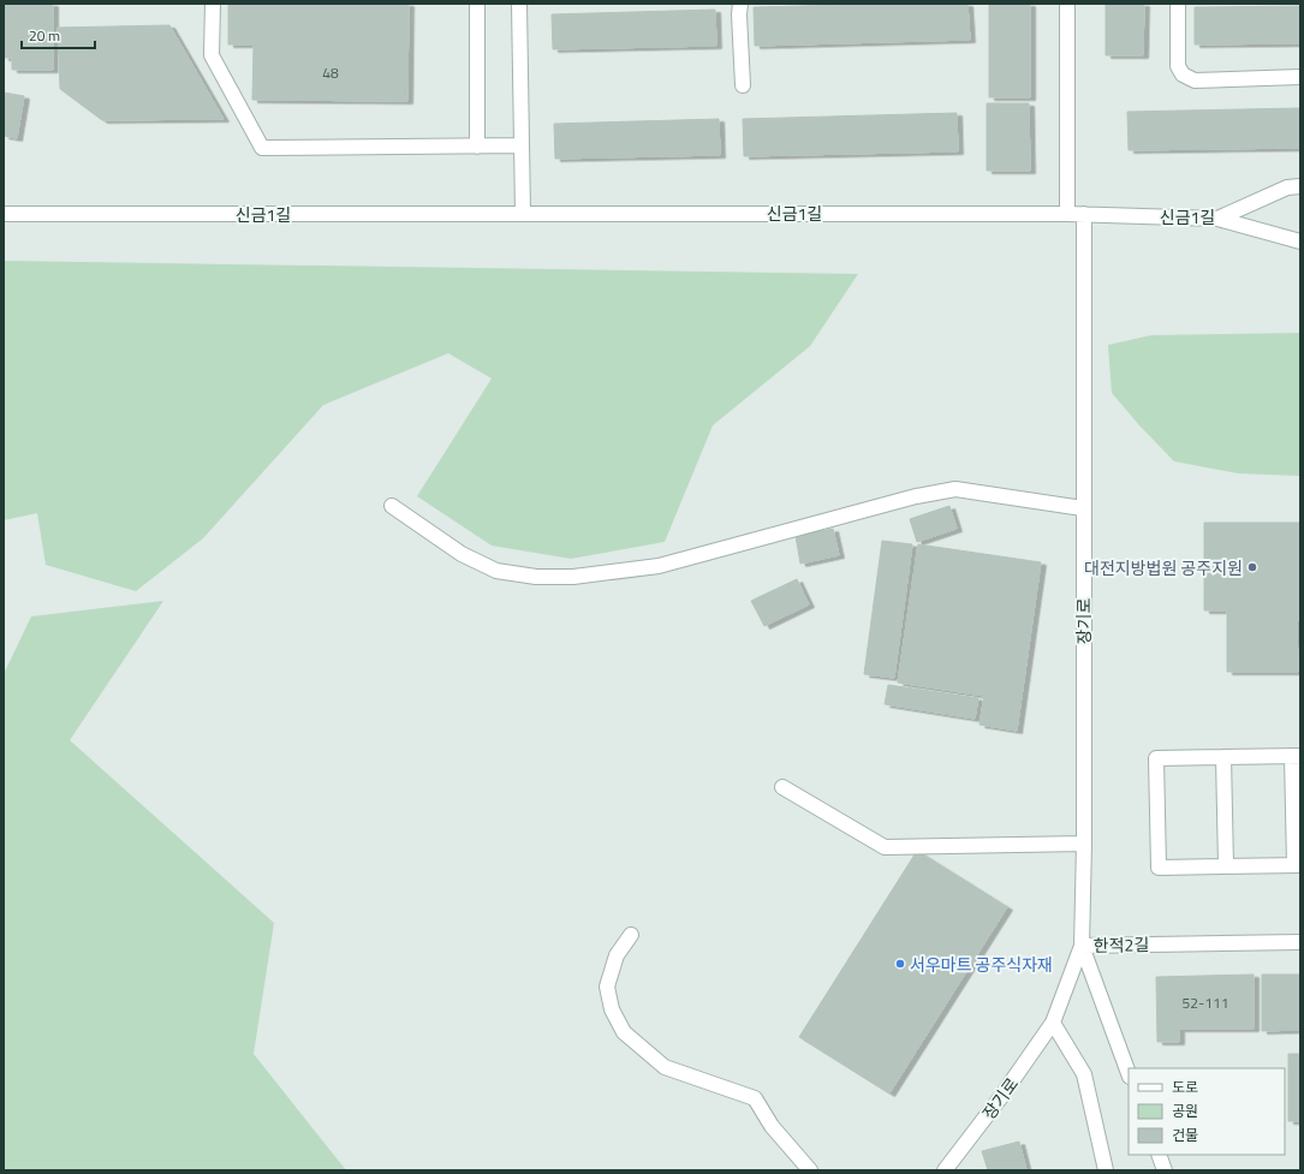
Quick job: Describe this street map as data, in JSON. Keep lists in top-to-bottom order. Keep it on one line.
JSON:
{"streets":{"street":["신금1길","장기로","한적2길"]},"crossings":[["신금1길","장기로"],["장기로","한적2길"]],"places":["대전지방법원 공주지원","서우마트 공주식자재"],"house_numbers":["48","52-111"],"legend":["도로","공원","건물"],"scale_bar":"20 m"}
